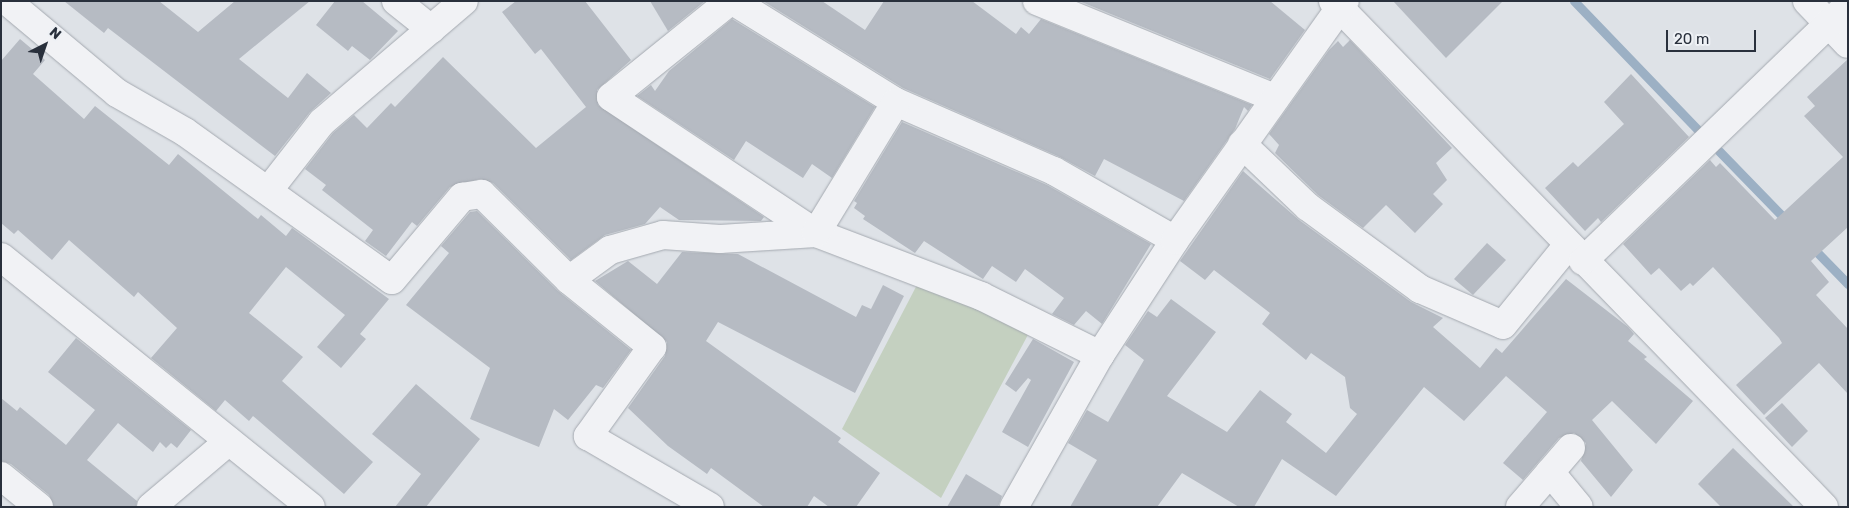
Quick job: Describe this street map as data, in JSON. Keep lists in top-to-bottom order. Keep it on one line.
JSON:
{"scale_bar":"20 m","north":"top right"}
